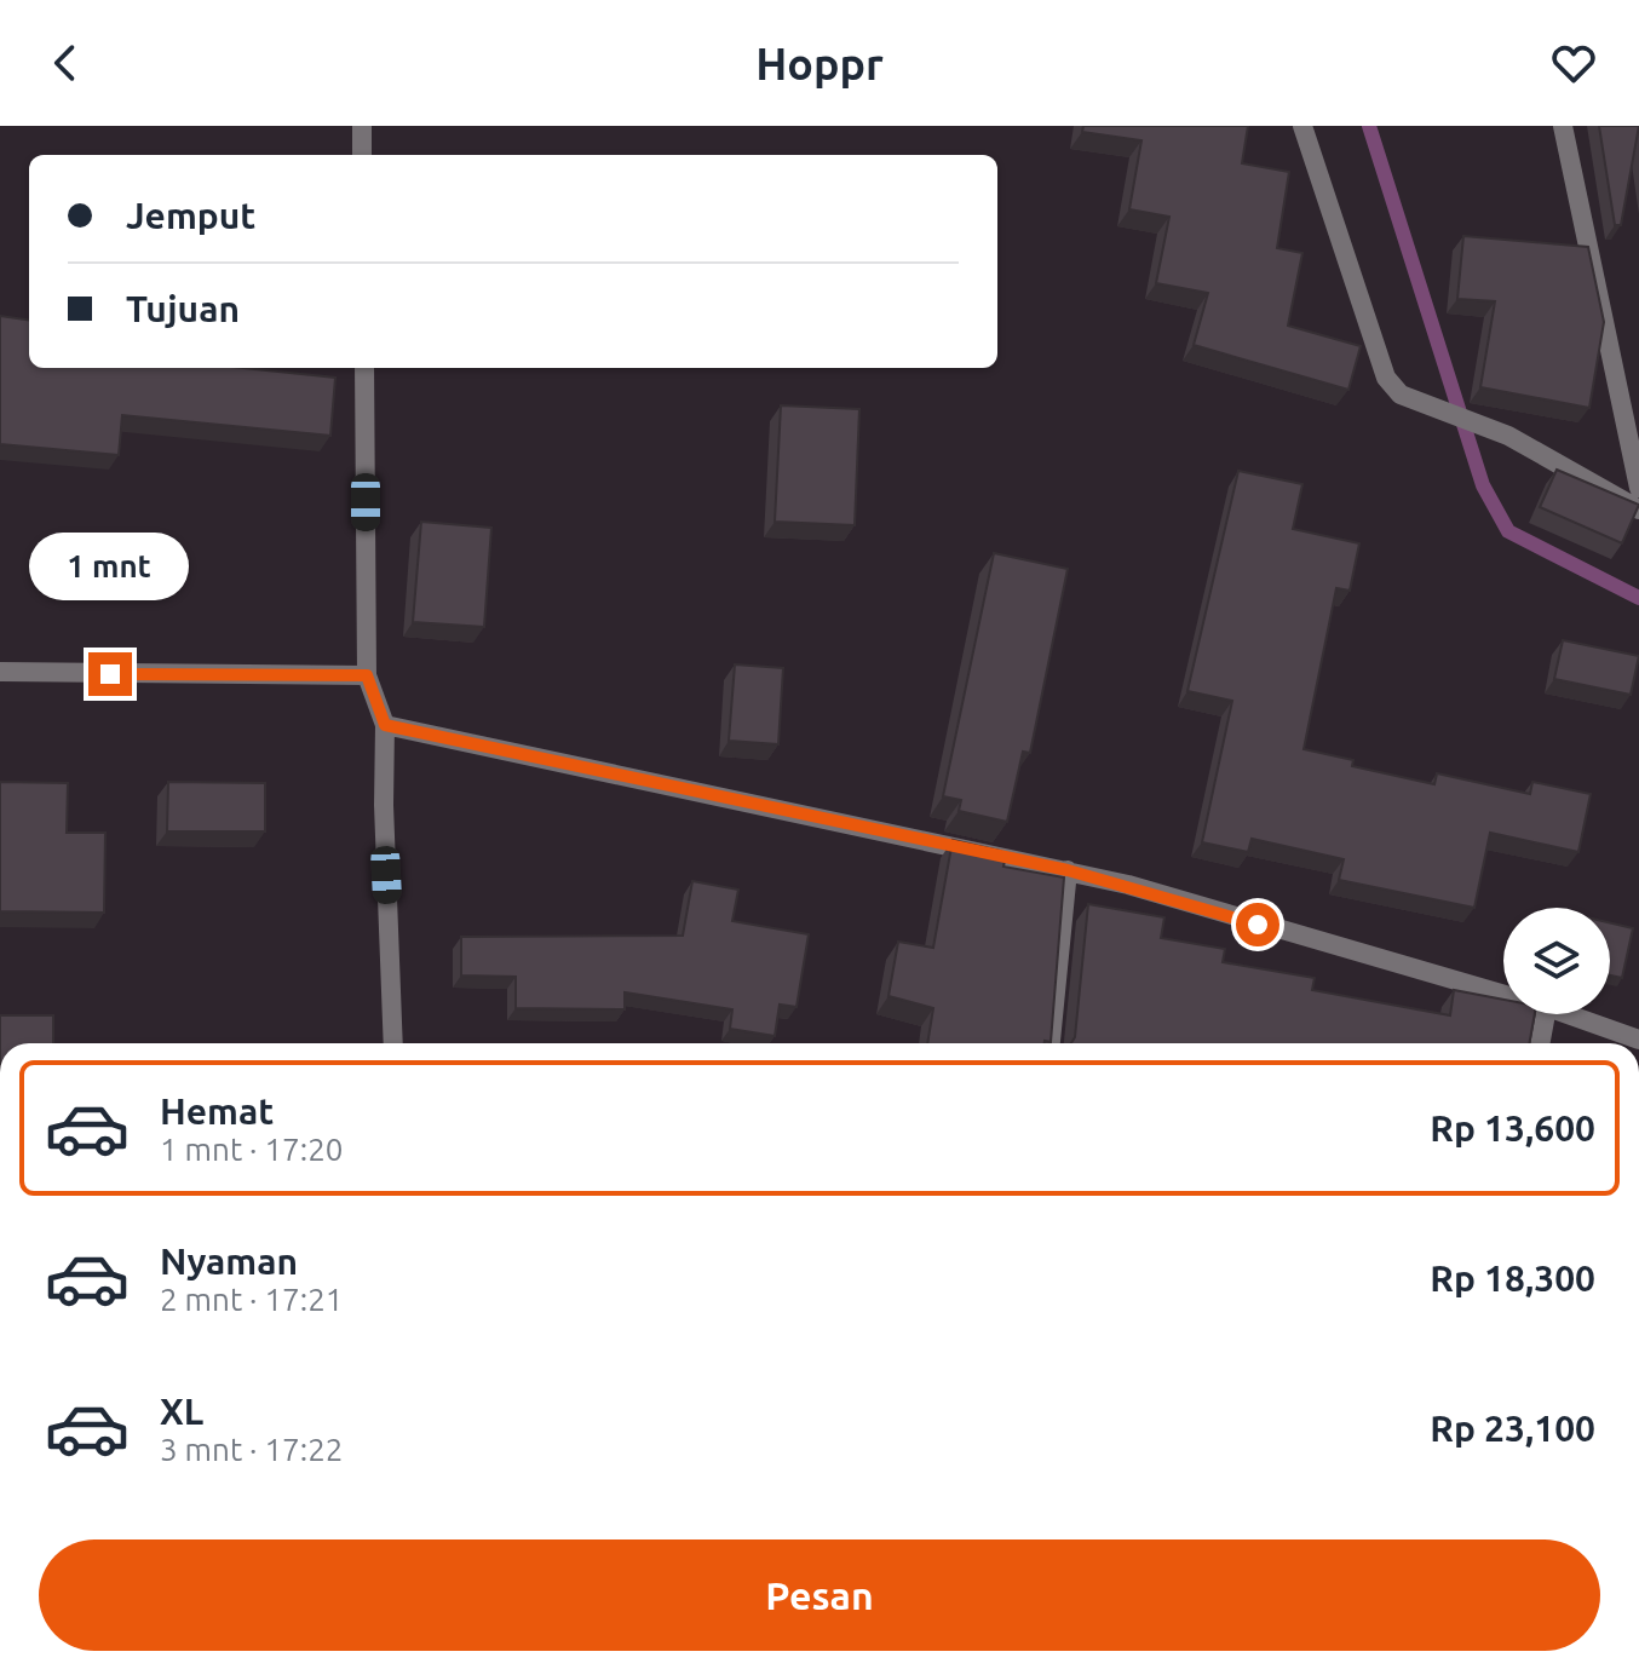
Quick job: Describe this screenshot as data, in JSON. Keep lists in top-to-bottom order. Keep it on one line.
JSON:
{"page":{"header":"Hoppr","banner":["Jemput","Tujuan"],"bubble":"1 mnt","list":[{"name":"Hemat","note":"1 mnt · 17:20","value":"Rp 13,600"},{"name":"Nyaman","note":"2 mnt · 17:21","value":"Rp 18,300"},{"name":"XL","note":"3 mnt · 17:22","value":"Rp 23,100"}],"buttons":"Pesan"}}
